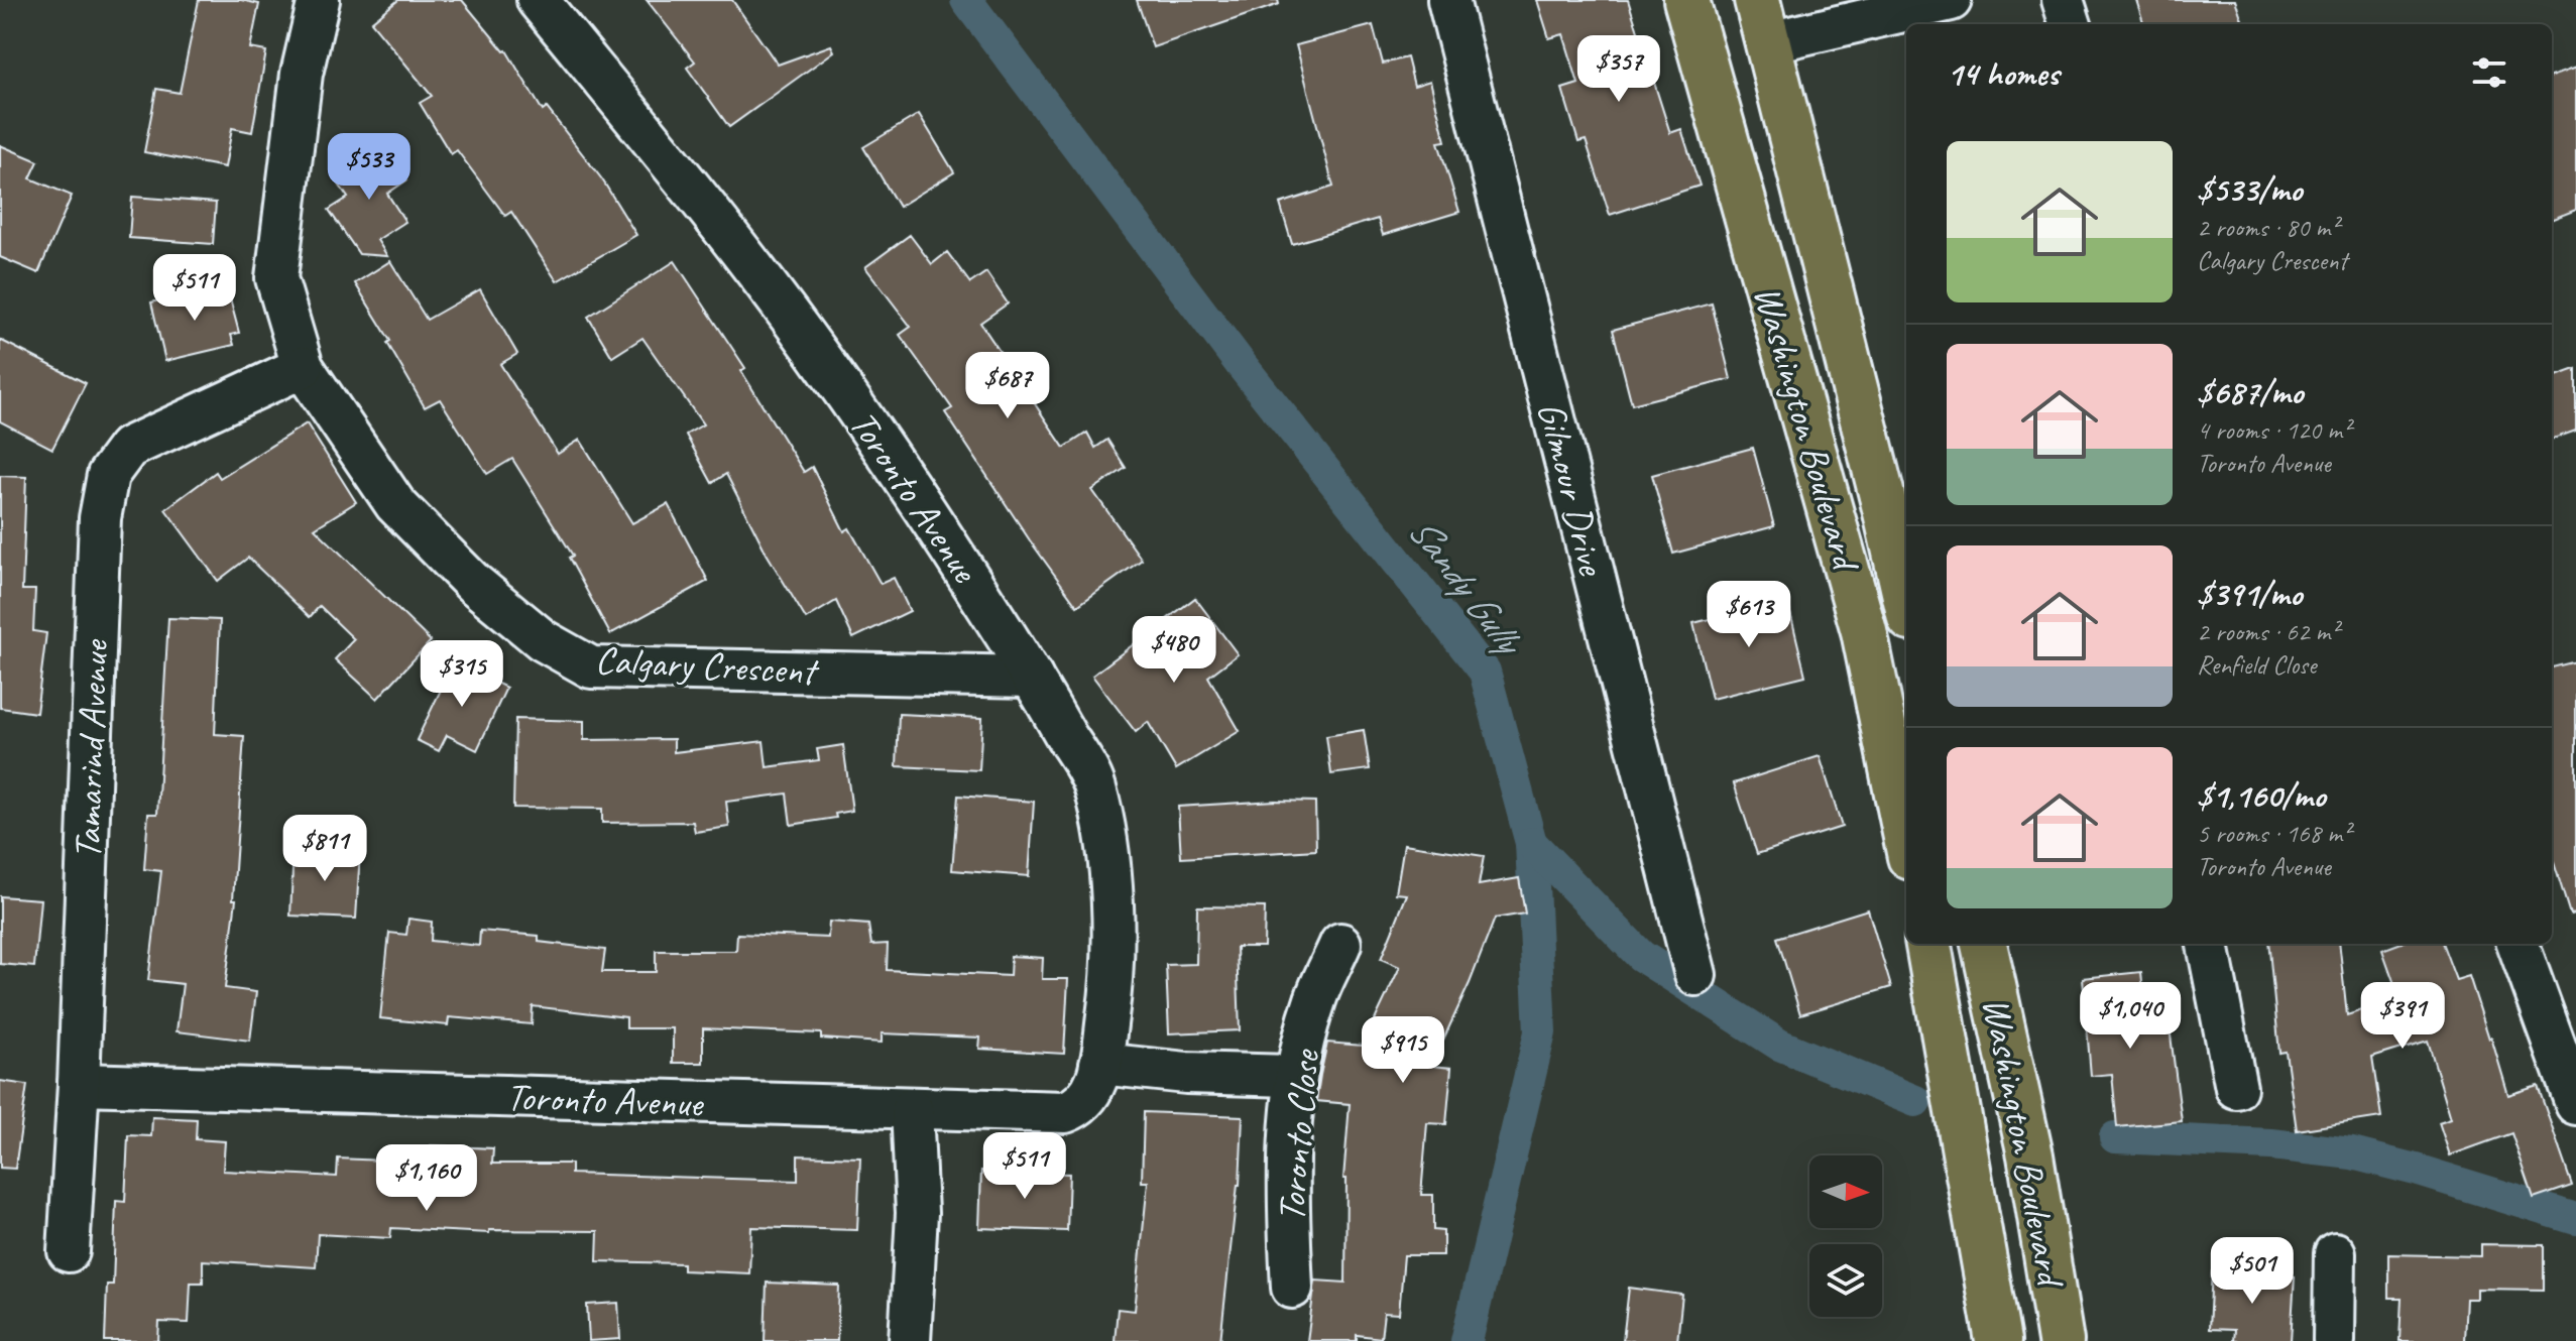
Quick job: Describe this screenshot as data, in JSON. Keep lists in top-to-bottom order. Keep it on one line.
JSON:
{"streets":{"highway":["Washington Boulevard"],"street":["Gilmour Drive","Toronto Avenue","Calgary Crescent","Tamarind Avenue","Toronto Close"]},"crossings":[["Toronto Avenue","Calgary Crescent"],["Toronto Avenue","Tamarind Avenue"],["Calgary Crescent","Tamarind Avenue"]],"water":["Sandy Gully"],"north":"right","page":{"heading":"14 homes","price":["$357","$533","$511","$687","$613","$480","$315","$811","$1,040","$391","$915","$511","$1,160","$501"],"list":[{"name":"$533/mo","note":"2 rooms · 80 m² · Calgary Crescent"},{"name":"$687/mo","note":"4 rooms · 120 m² · Toronto Avenue"},{"name":"$391/mo","note":"2 rooms · 62 m² · Renfield Close"},{"name":"$1,160/mo","note":"5 rooms · 168 m² · Toronto Avenue"}]}}
